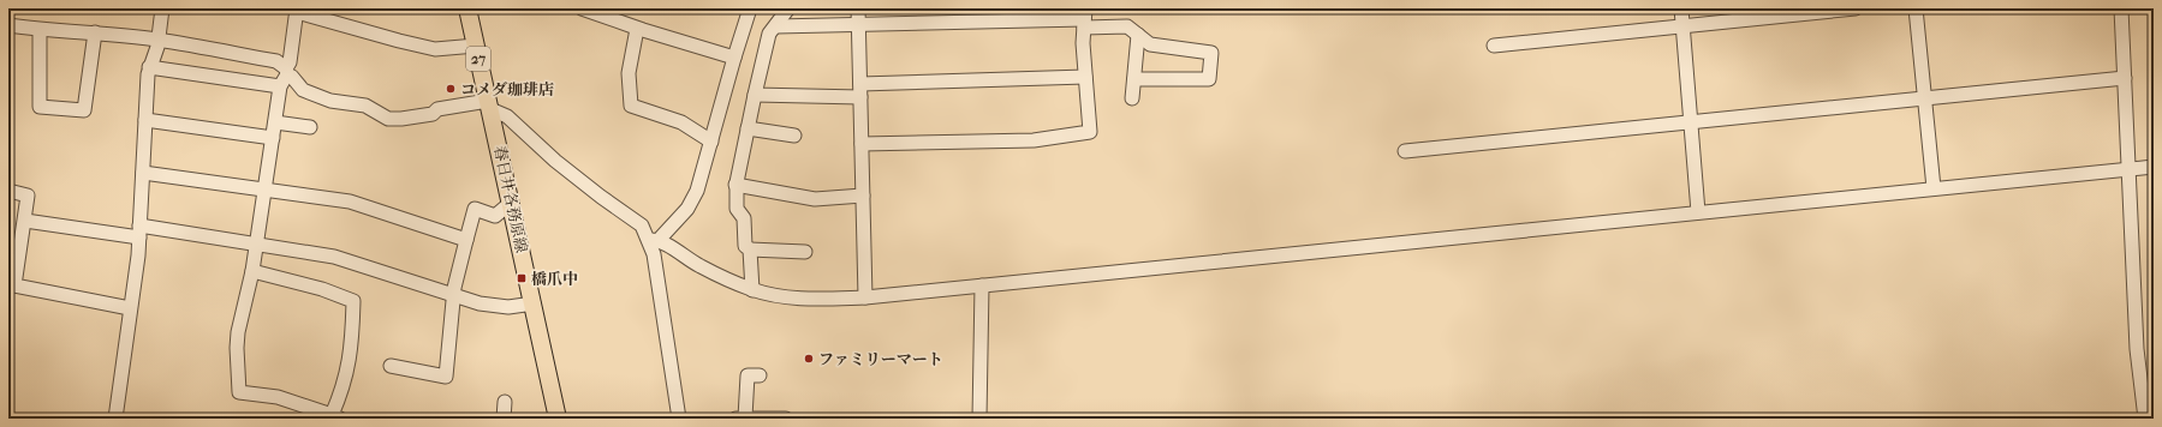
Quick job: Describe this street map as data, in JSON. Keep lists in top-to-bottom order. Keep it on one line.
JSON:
{"streets":{"main road":["27","春日井各務原線"]},"places":{"other":["コメダ珈琲店","ファミリーマート"],"transit":["橋爪中"]}}
